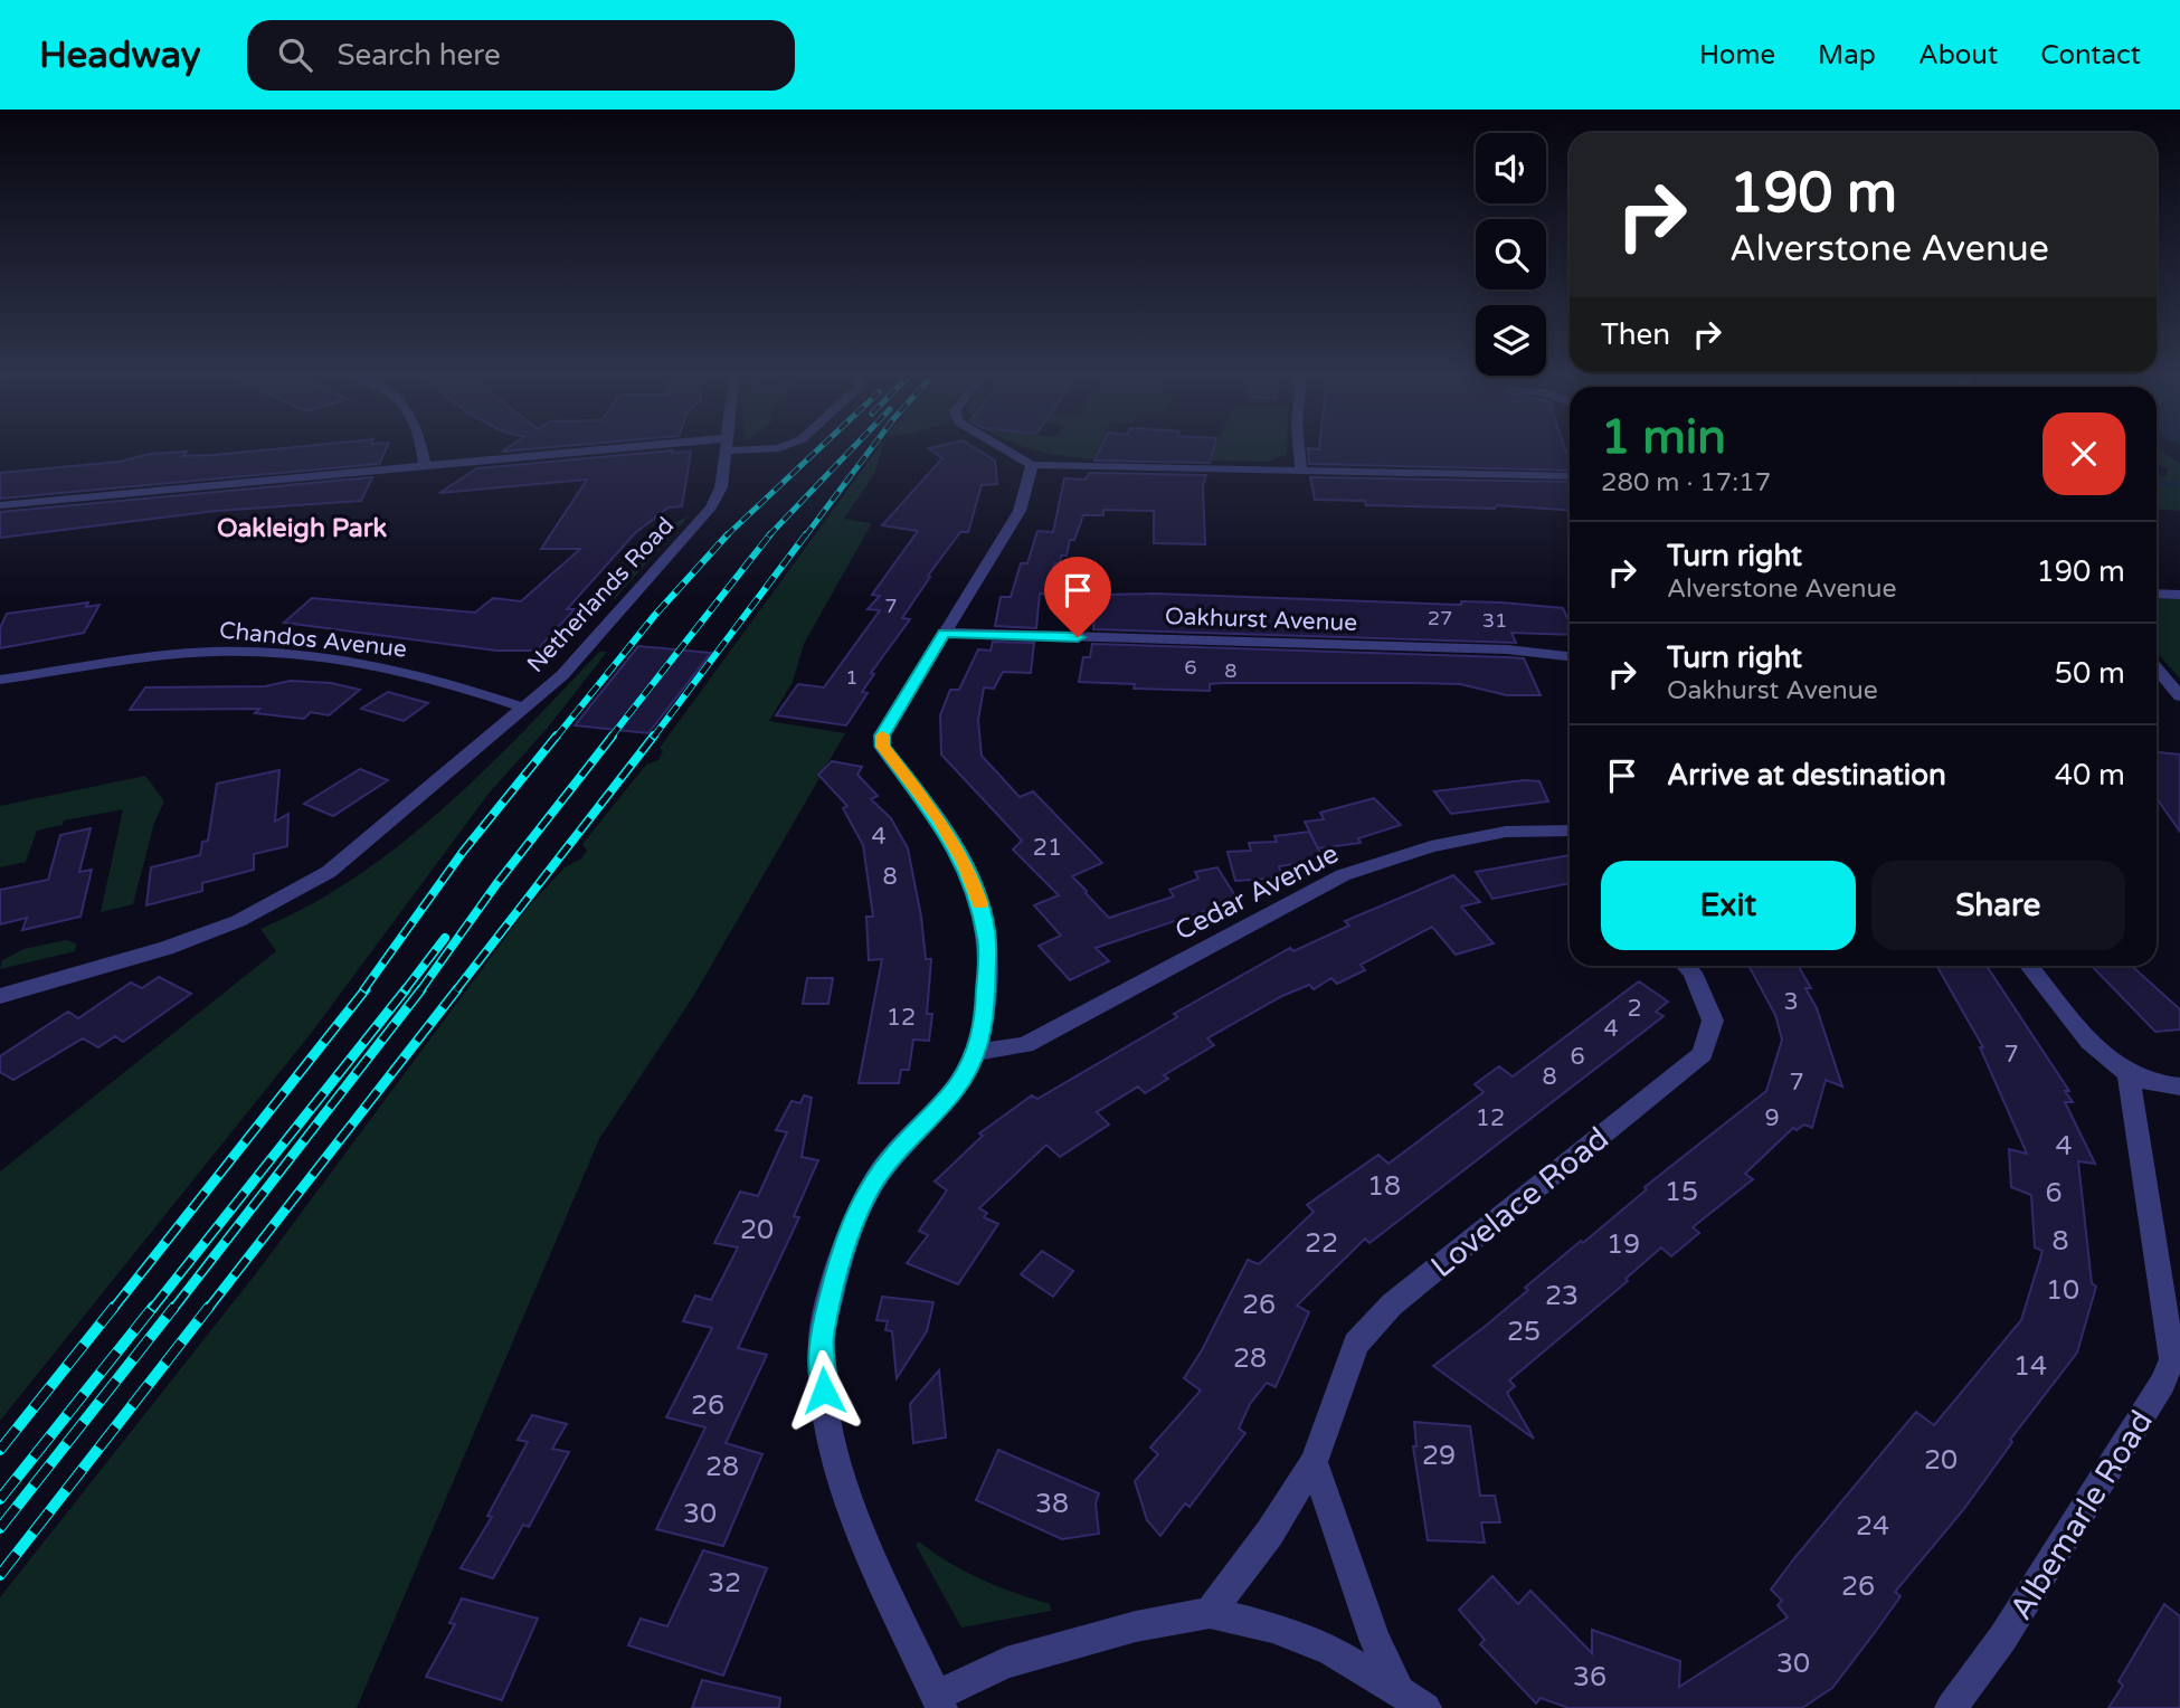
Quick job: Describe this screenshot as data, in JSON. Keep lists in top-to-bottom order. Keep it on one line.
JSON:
{"streets":{"street":["Netherlands Road","Oakhurst Avenue","Chandos Avenue","Cedar Avenue","Lovelace Road","Albemarle Road"]},"crossings":[["Netherlands Road","Chandos Avenue"]],"districts":["Oakleigh Park"],"house_numbers":["7","27","31","6","8","1","4","21","8","3","2","12","4","7","6","8","7","12","9","4","18","15","6","20","8","22","19","10","23","26","25","28","14","26","29","20","28","38","30","24","32","26","30","36"],"page":{"header":"Headway","search":"Search here","nav":["Home","Map","About","Contact"],"turn":["190 m","Alverstone Avenue"],"then":"Then","heading":["1 min","280 m · 17:17"],"list":[{"name":"Turn right","note":"Alverstone Avenue","value":"190 m"},{"name":"Turn right","note":"Oakhurst Avenue","value":"50 m"},{"name":"Arrive at destination","value":"40 m"}],"buttons":["Exit","Share"]}}
